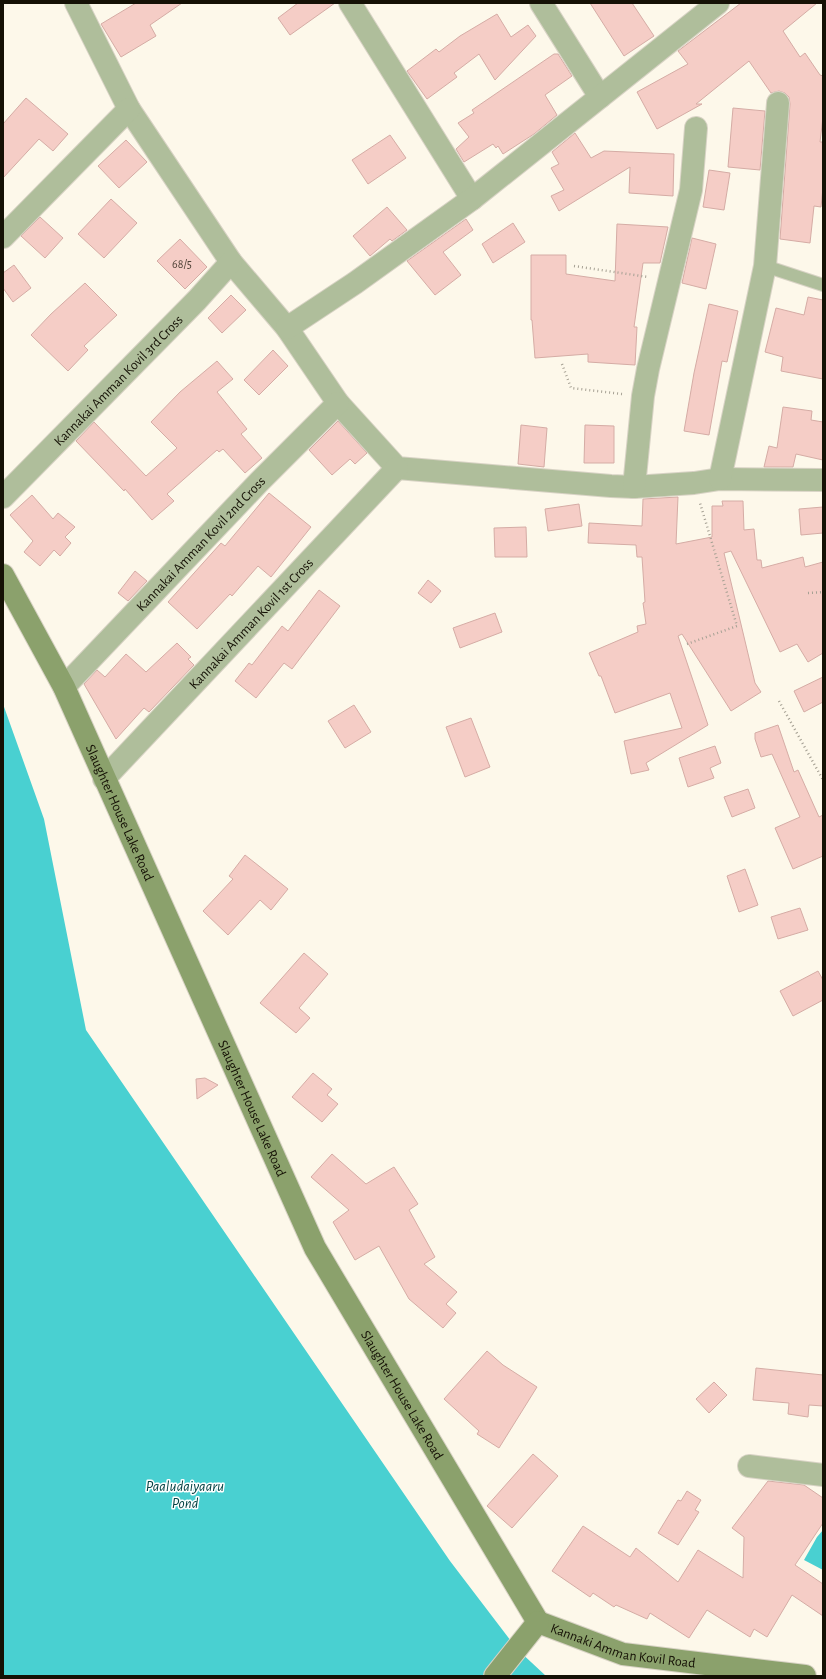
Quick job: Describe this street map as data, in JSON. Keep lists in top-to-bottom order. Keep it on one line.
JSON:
{"streets":{"main road":["Slaughter House Lake Road","Kannaki Amman Kovil Road"],"street":["Kannakai Amman Kovil 3rd Cross","Kannakai Amman Kovil 2nd Cross","Kannakai Amman Kovil 1st Cross"]},"crossings":[["Kannakai Amman Kovil 2nd Cross","Slaughter House Lake Road"],["Kannakai Amman Kovil 1st Cross","Slaughter House Lake Road"],["Slaughter House Lake Road","Kannaki Amman Kovil Road"]],"water":["Paaludaiyaaru Pond"],"house_numbers":["68/5"]}
